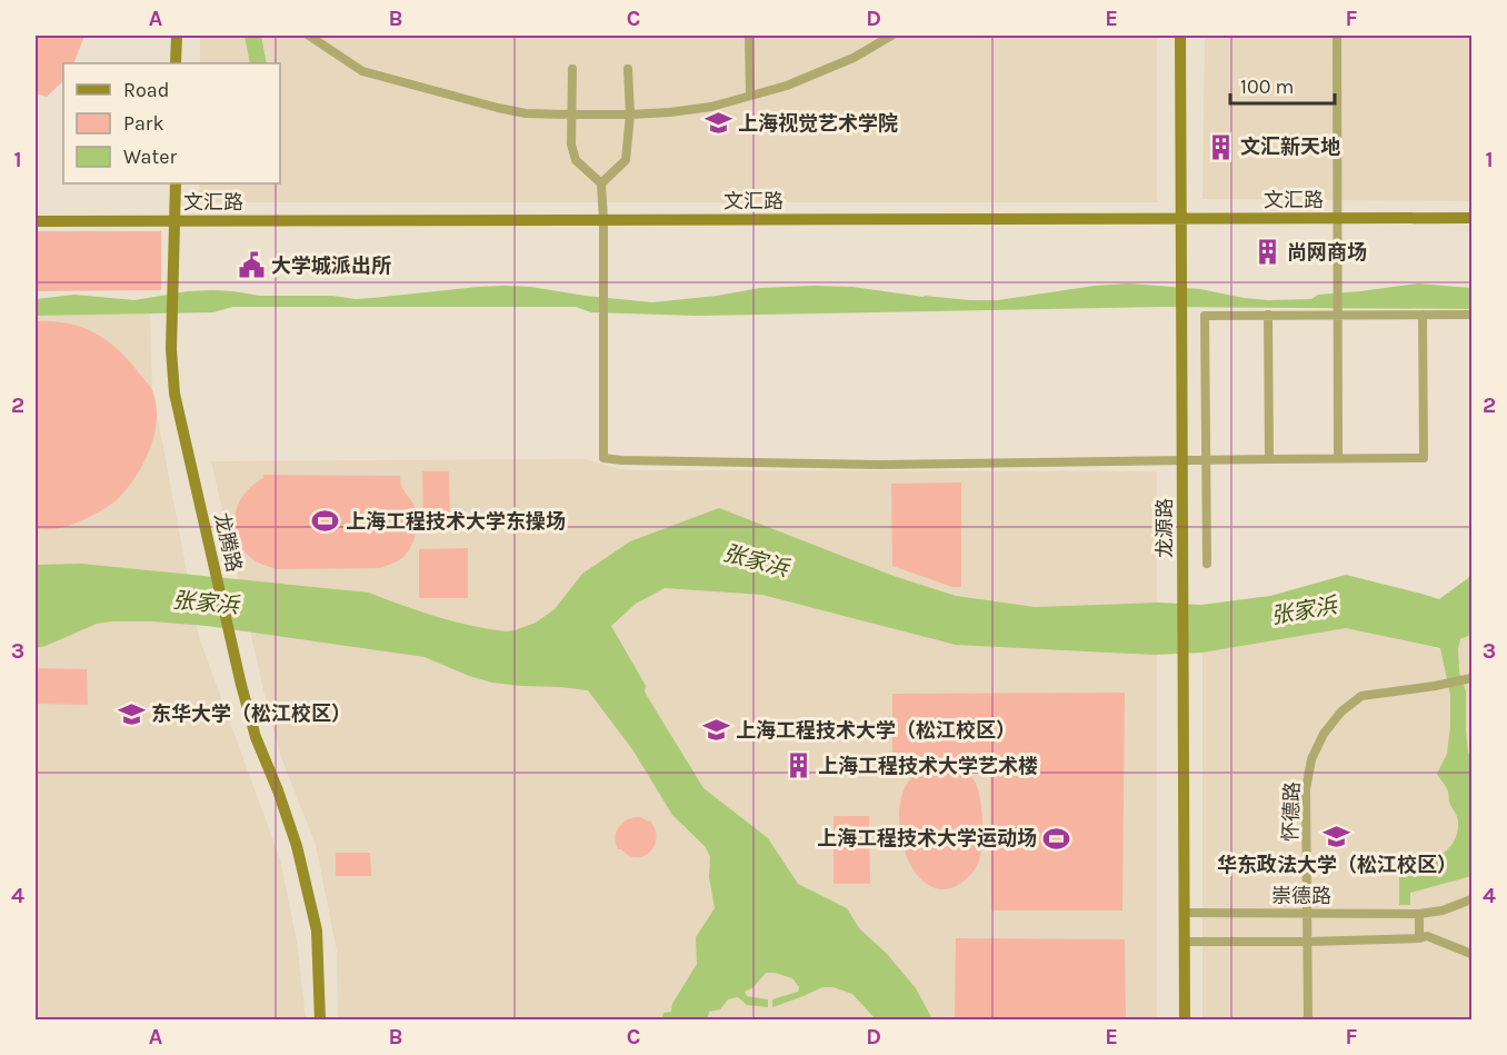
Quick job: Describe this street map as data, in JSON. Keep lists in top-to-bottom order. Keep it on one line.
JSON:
{"streets":{"main road":["文汇路","龙源路","龙腾路"],"street":["怀德路","崇德路"]},"crossings":[["文汇路","龙源路"],["文汇路","龙腾路"],["龙源路","崇德路"],["怀德路","崇德路"]],"water":["张家浜"],"places":{"school or university":["上海视觉艺术学院","东华大学（松江校区）","上海工程技术大学（松江校区）","华东政法大学（松江校区）"],"building":["文汇新天地","尚网商场","上海工程技术大学艺术楼"],"public building":["大学城派出所"],"sports":["上海工程技术大学东操场","上海工程技术大学运动场"]},"legend":["Road","Park","Water"],"scale_bar":"100 m","grid":{"columns":["A","B","C","D","E","F"],"rows":["1","2","3","4"]}}
